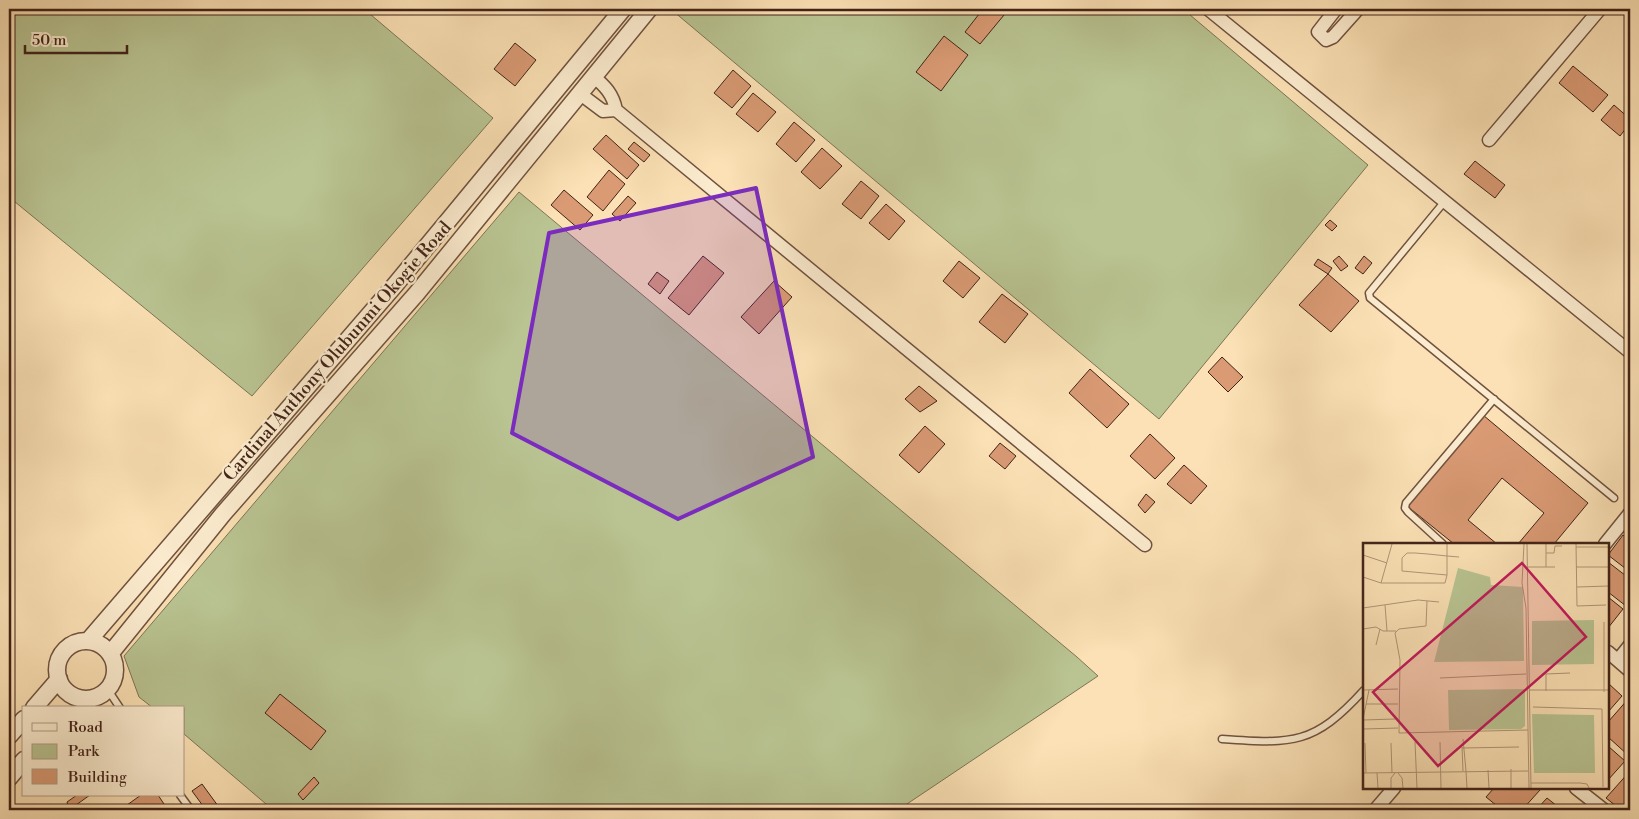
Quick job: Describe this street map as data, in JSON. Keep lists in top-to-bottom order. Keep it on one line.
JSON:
{"streets":{"street":["Cardinal Anthony Olubunmi Okogie Road"]},"legend":["Road","Park","Building"],"scale_bar":"50 m"}
